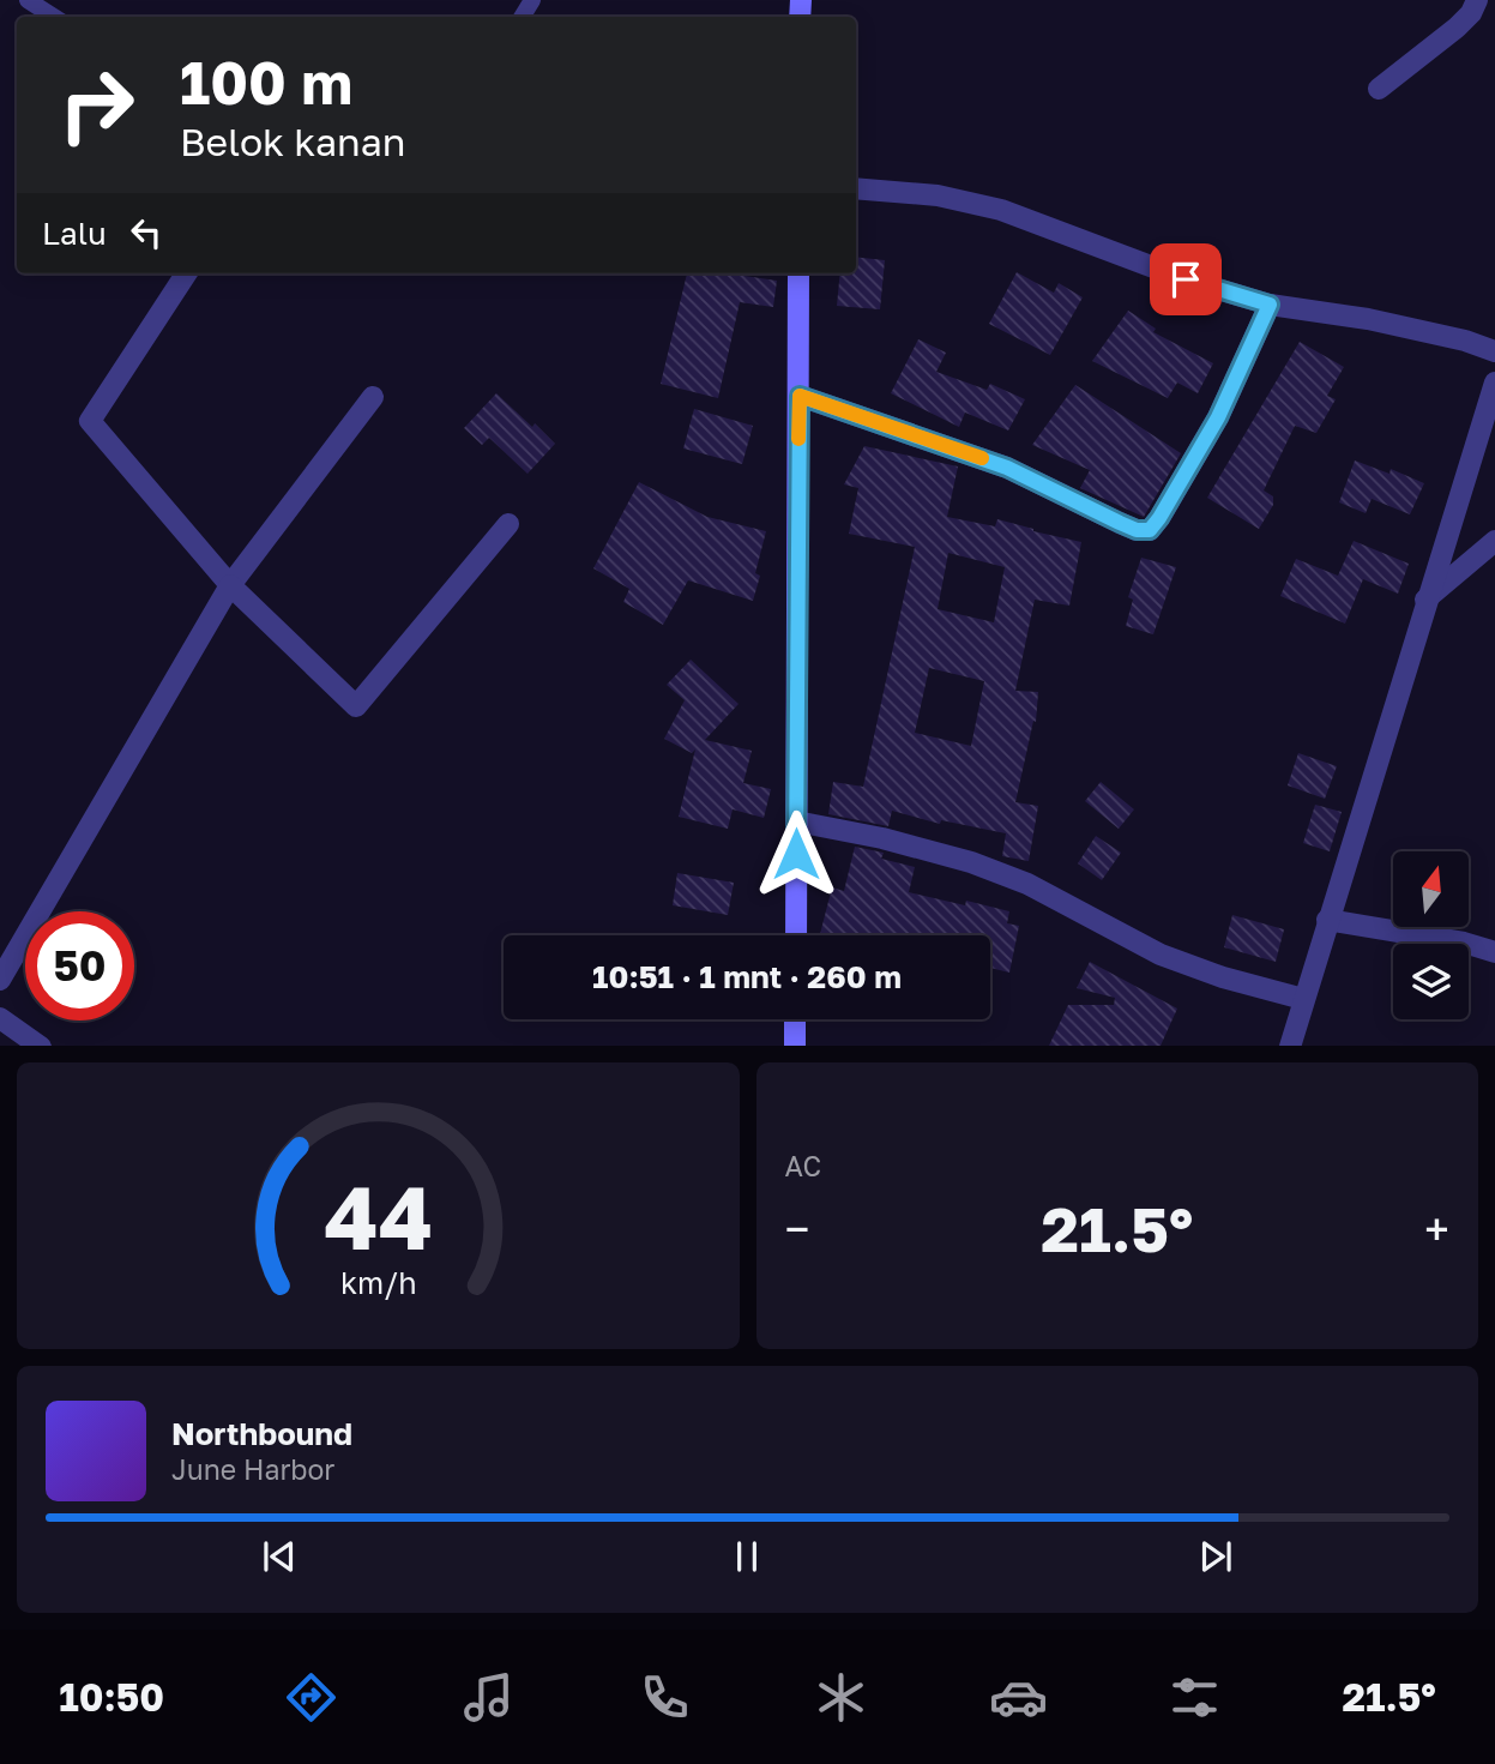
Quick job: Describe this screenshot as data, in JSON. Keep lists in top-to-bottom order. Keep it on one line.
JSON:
{"north":"top","page":{"turn":["100 m","Belok kanan"],"then":"Lalu","limit":"50","trip":"10:51 · 1 mnt · 260 m","tile":"AC","heat":["−","21.5°","+"],"song":["Northbound","June Harbor"],"tabs":["10:50","21.5°"],"gauge":["44","km/h"]}}
